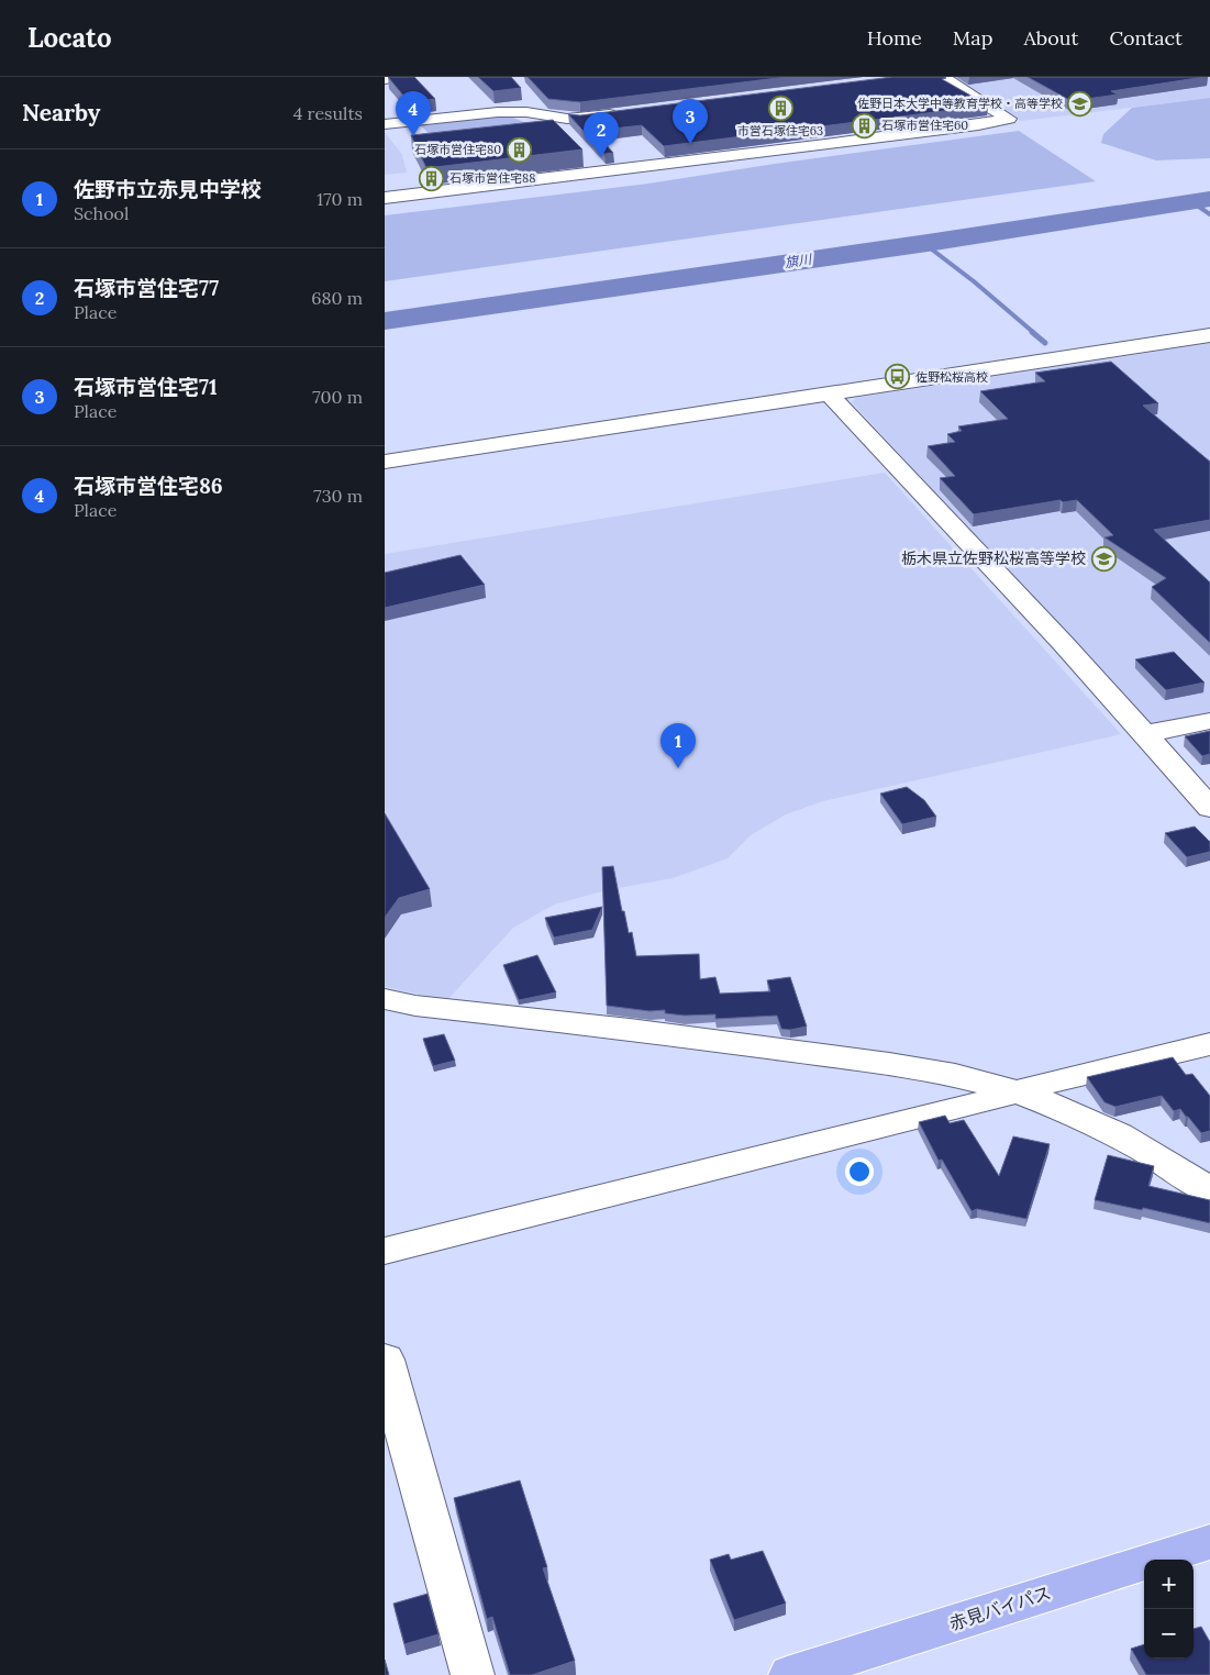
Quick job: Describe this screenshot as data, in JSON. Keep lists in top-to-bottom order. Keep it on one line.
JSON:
{"streets":{"main road":["赤見バイパス"]},"water":["旗川"],"places":{"school or university":["佐野日本大学中等教育学校・高等学校","栃木県立佐野松桜高等学校"],"building":["市営石塚住宅63","石塚市営住宅60","石塚市営住宅80","石塚市営住宅88"],"bus stop":["佐野松桜高校"]},"page":{"header":"Locato","nav":["Home","Map","About","Contact"],"heading":["Nearby","4 results"],"pins":["4","3","2","1"],"list":[{"mark":"1","name":"佐野市立赤見中学校","note":"School","value":"170 m"},{"mark":"2","name":"石塚市営住宅77","note":"Place","value":"680 m"},{"mark":"3","name":"石塚市営住宅71","note":"Place","value":"700 m"},{"mark":"4","name":"石塚市営住宅86","note":"Place","value":"730 m"}],"map_buttons":["+","−"]}}
